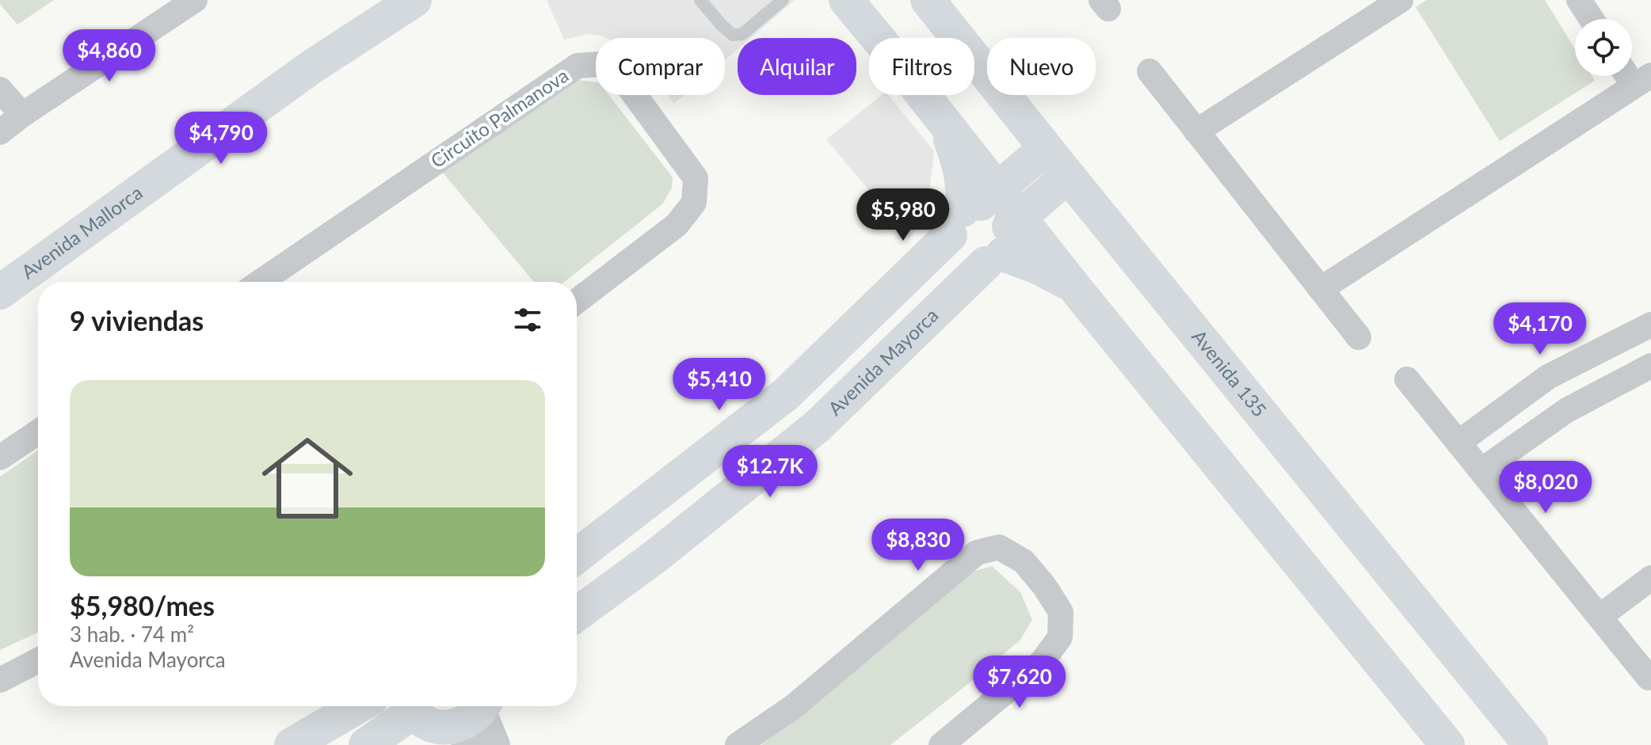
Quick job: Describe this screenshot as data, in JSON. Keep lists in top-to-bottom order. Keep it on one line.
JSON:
{"streets":{"main road":["Avenida Mallorca","Avenida Mayorca","Avenida 135"],"street":["Circuito Palmanova"]},"crossings":[["Avenida Mayorca","Avenida 135"]],"page":{"price":["$4,860","$4,790","$5,980","$4,170","$5,410","$12.7K","$8,020","$8,830","$7,620"],"chip":["Comprar","Alquilar","Filtros","Nuevo"],"heading":"9 viviendas","list":[{"name":"$5,980/mes","note":"3 hab. · 74 m² · Avenida Mayorca"}]}}
